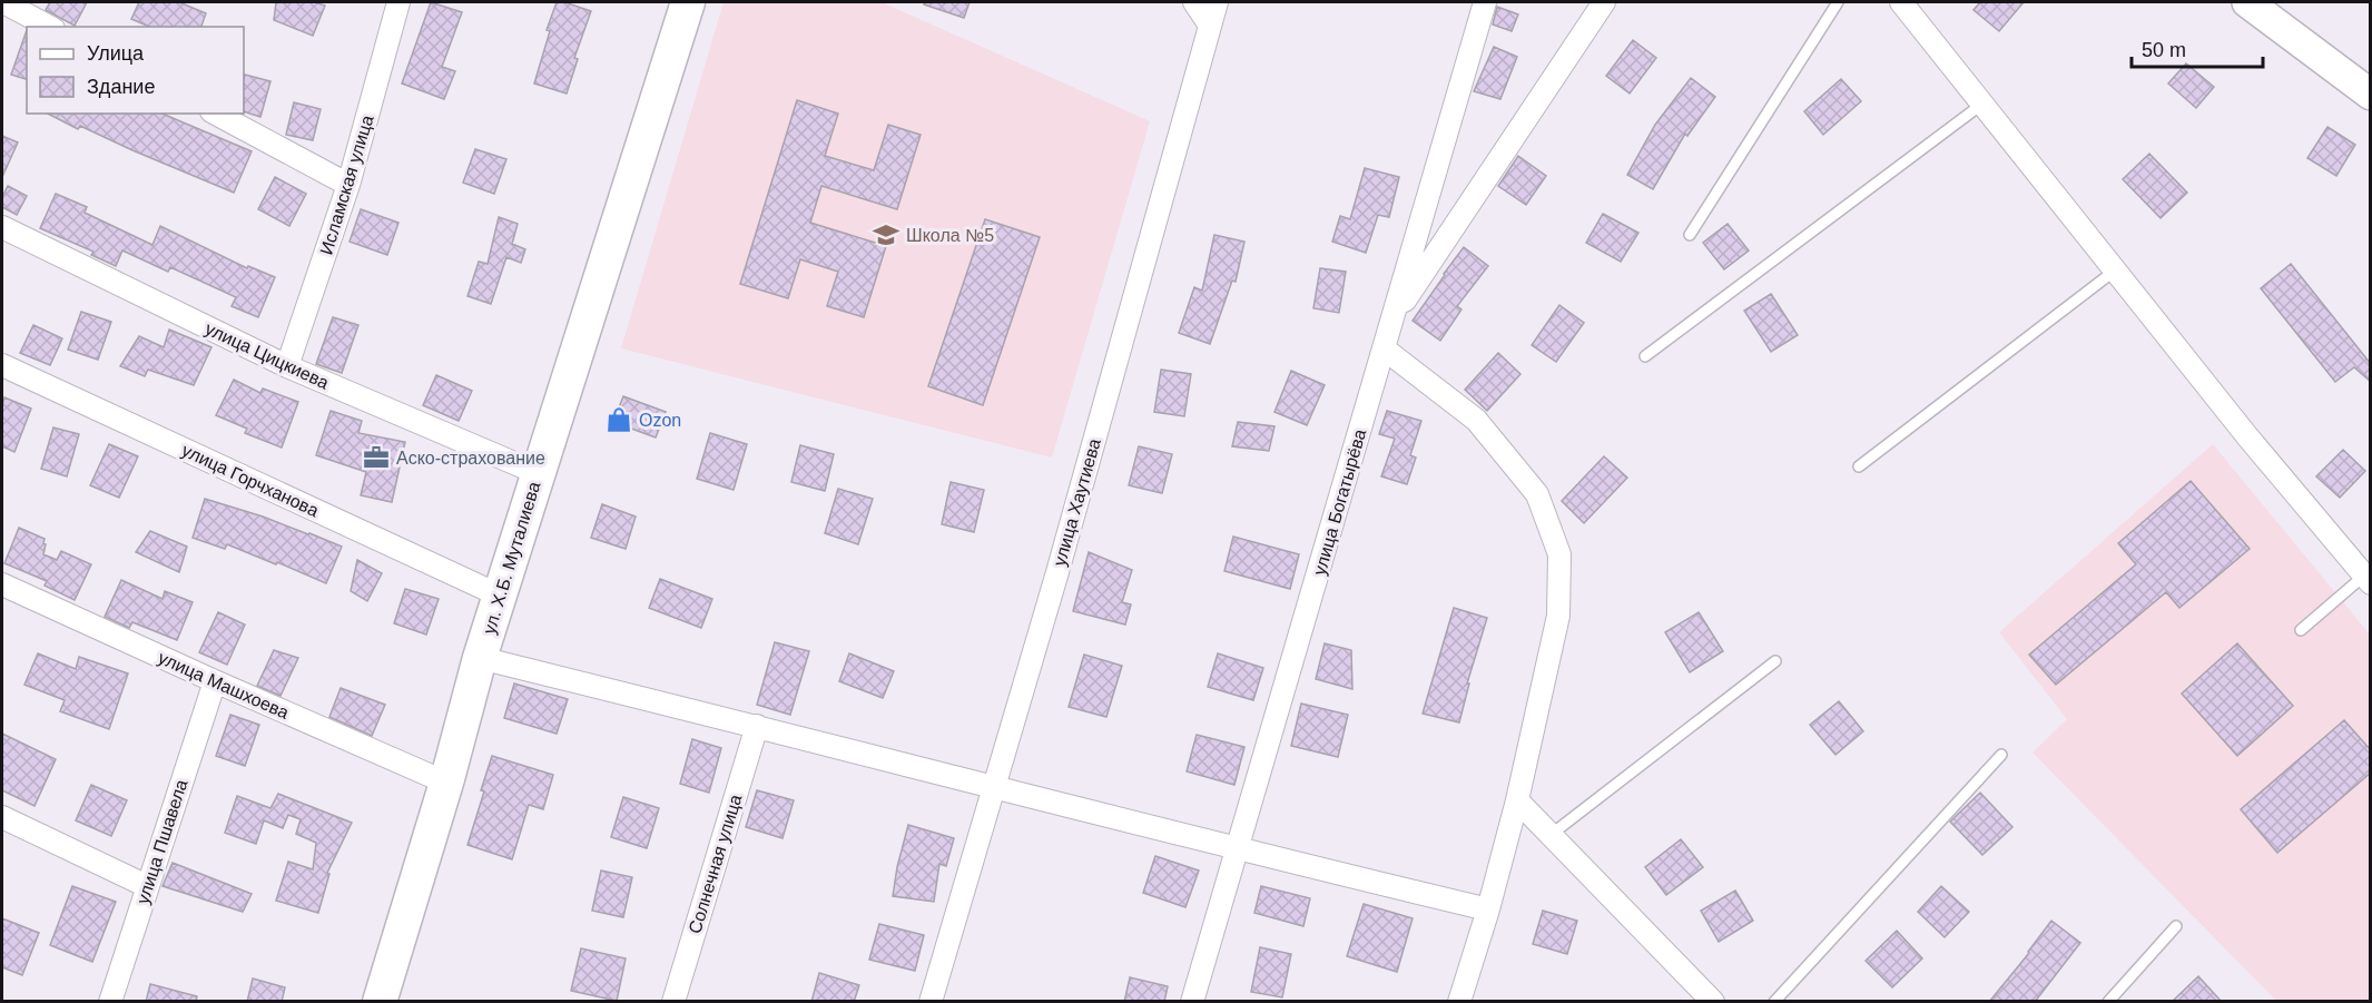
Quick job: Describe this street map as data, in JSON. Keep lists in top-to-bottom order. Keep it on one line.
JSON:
{"streets":{"main road":["ул. Х.Б. Муталиева"],"street":["Исламская улица","улица Цицкиева","улица Горчханова","улица Хаутиева","улица Богатырёва","улица Машхоева","улица Пшавела","Солнечная улица"]},"crossings":[["Исламская улица","улица Цицкиева"],["улица Цицкиева","ул. Х.Б. Муталиева"],["улица Горчханова","ул. Х.Б. Муталиева"],["ул. Х.Б. Муталиева","улица Машхоева"],["улица Машхоева","улица Пшавела"]],"places":{"school or university":["Школа №5"],"shop":["Ozon"],"office":["Аско-страхование"]},"legend":["Улица","Здание"],"scale_bar":"50 m"}
